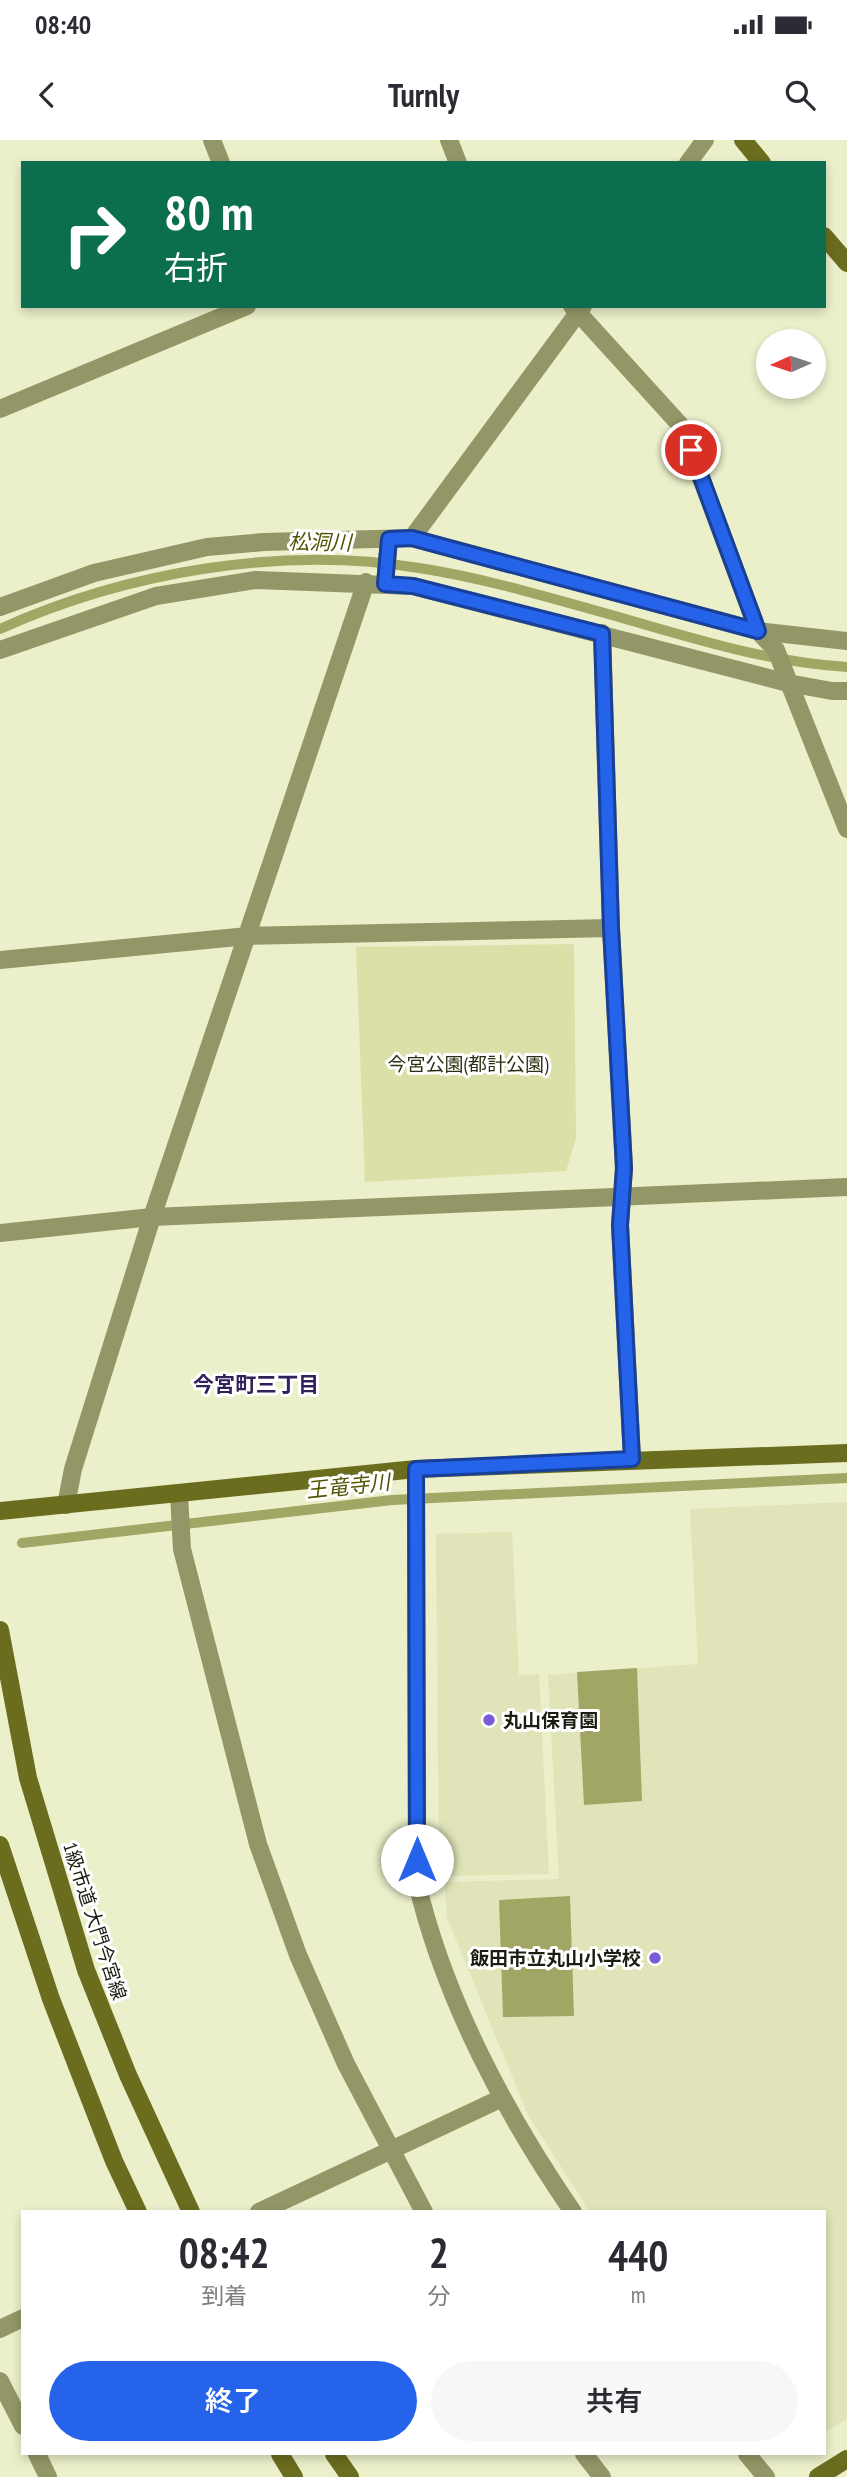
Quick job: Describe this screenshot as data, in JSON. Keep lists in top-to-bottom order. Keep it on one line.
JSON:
{"streets":{"street":["1級市道 大門今宮線"]},"districts":["今宮町三丁目"],"water":["松洞川","王竜寺川"],"parks":["今宮公園(都計公園)"],"places":["丸山保育園","飯田市立丸山小学校"],"north":"left","page":{"status":"08:40","header":"Turnly","turn":["80 m","右折"],"eta":["08:42","到着","2","分","440","m"],"buttons":["終了","共有"]}}
